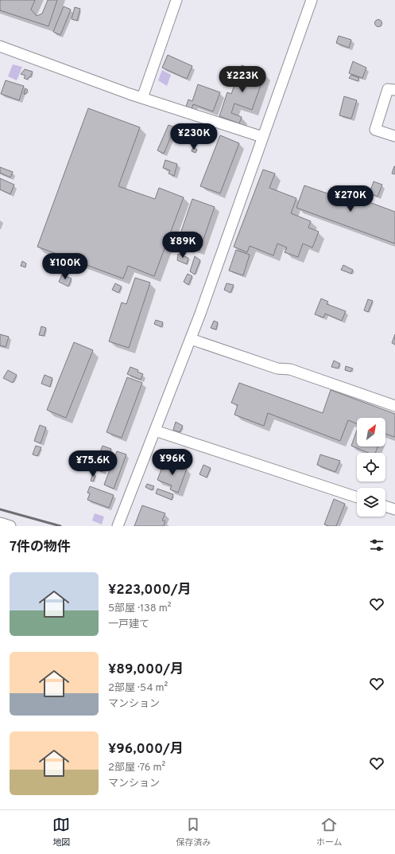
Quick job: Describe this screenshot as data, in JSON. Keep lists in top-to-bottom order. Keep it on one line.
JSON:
{"north":"top right","page":{"price":["¥223K","¥230K","¥270K","¥89K","¥100K","¥96K","¥75.6K"],"heading":"7件の物件","list":[{"name":"¥223,000/月","note":"5部屋 · 138 m² · 一戸建て"},{"name":"¥89,000/月","note":"2部屋 · 54 m² · マンション"},{"name":"¥96,000/月","note":"2部屋 · 76 m² · マンション"}],"tabs":["地図","保存済み","ホーム"]}}
